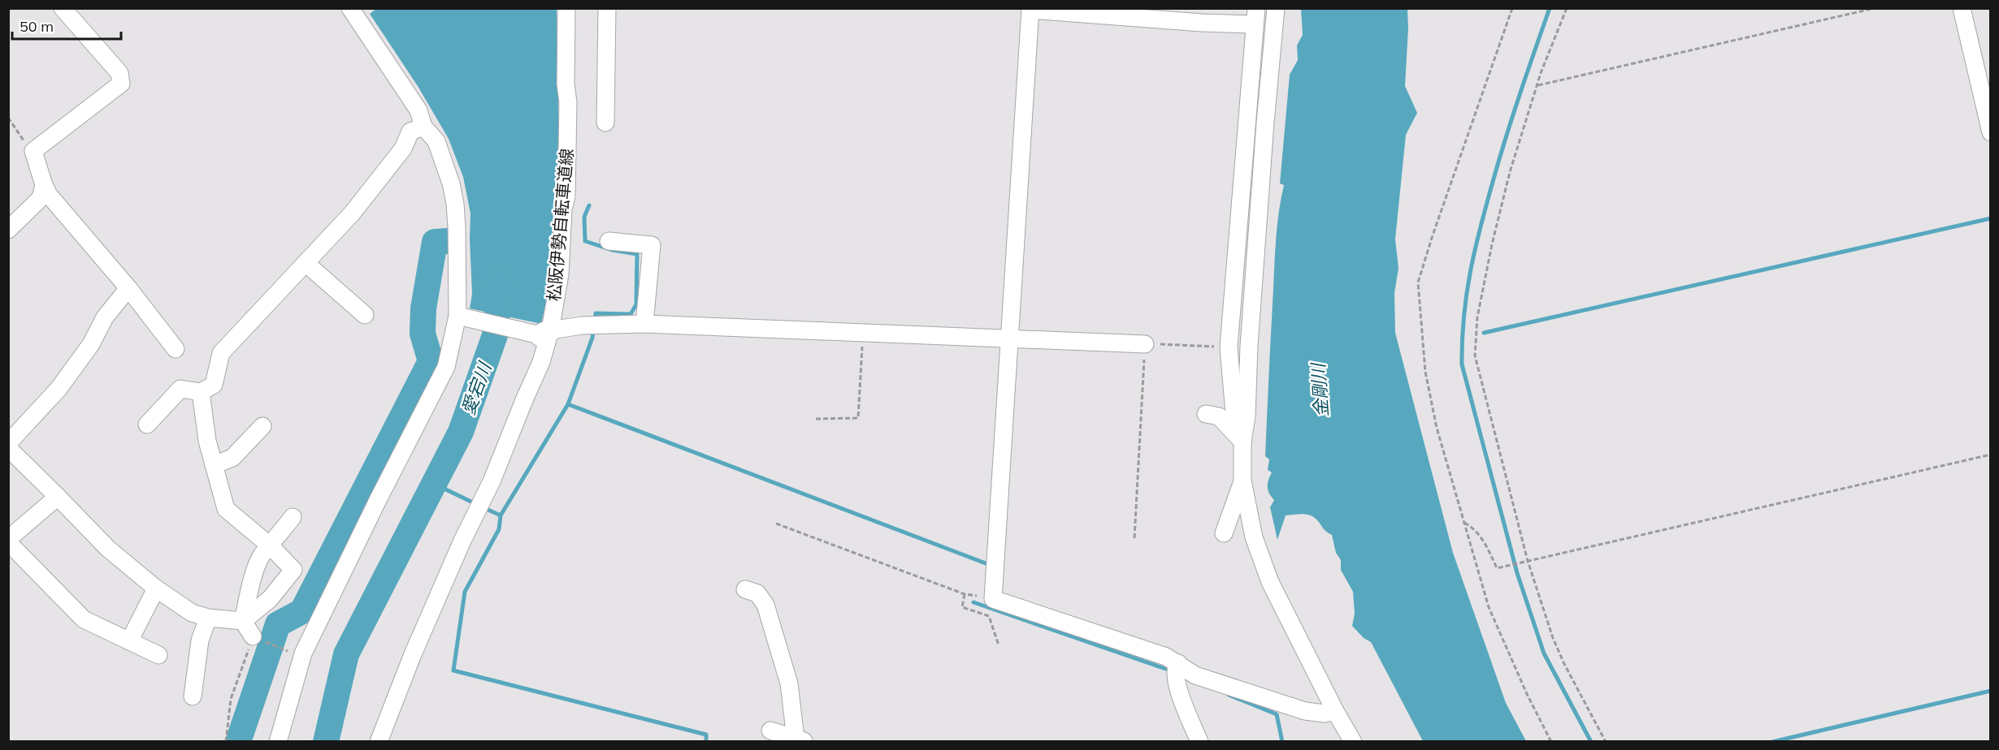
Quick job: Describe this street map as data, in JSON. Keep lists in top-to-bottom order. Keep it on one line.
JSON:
{"streets":{"street":["松阪伊勢自転車道線"]},"water":["愛宕川","金剛川"],"scale_bar":"50 m"}
